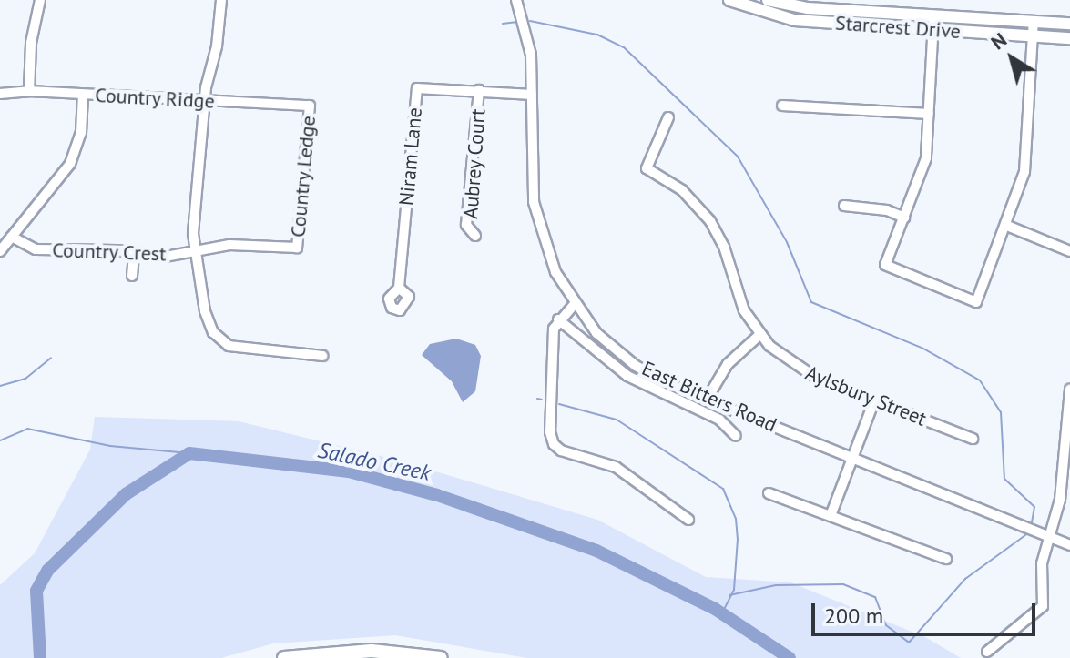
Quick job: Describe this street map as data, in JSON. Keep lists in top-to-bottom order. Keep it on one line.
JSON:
{"streets":{"main road":["Starcrest Drive"],"street":["Country Ridge","Niram Lane","Aubrey Court","Country Ledge","Country Crest","Aylsbury Street","East Bitters Road"]},"crossings":[["Country Ridge","Country Ledge"],["Niram Lane","Aubrey Court"],["Country Ledge","Country Crest"]],"water":["Salado Creek"],"scale_bar":"200 m","north":"top left"}
